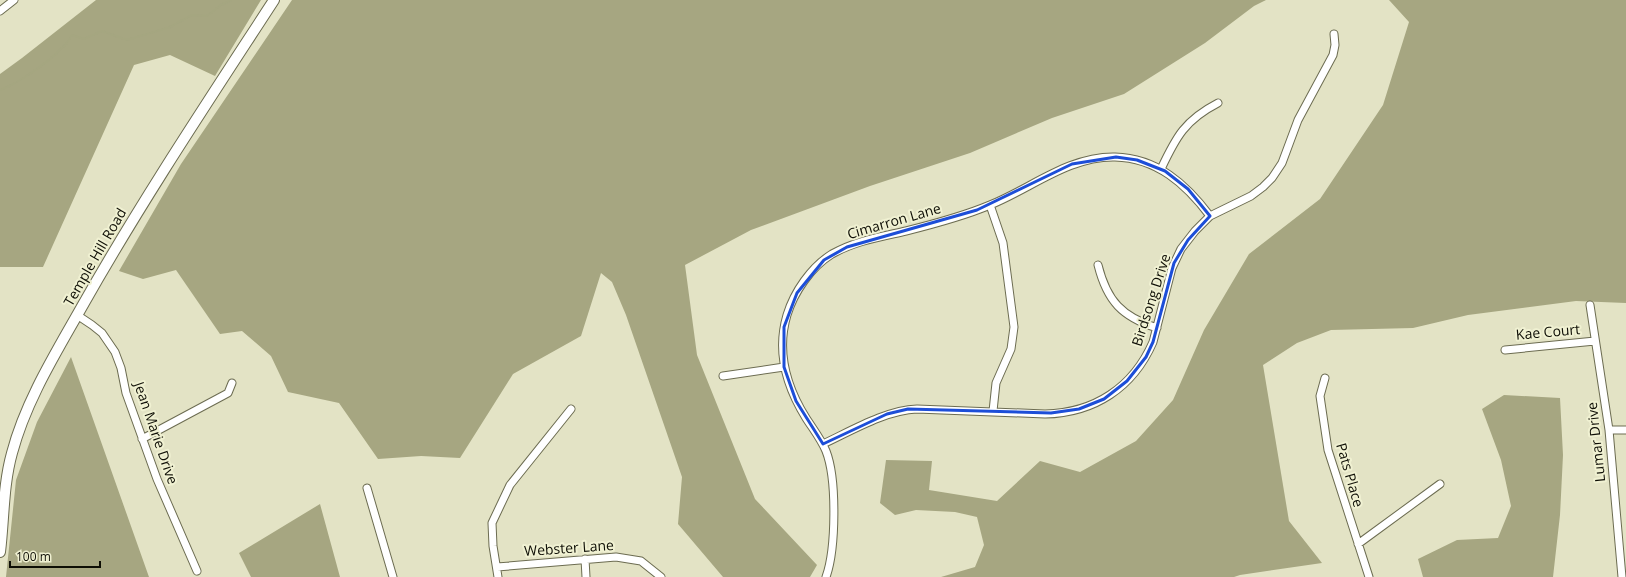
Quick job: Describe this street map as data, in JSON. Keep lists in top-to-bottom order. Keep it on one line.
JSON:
{"streets":{"main road":["Temple Hill Road"],"street":["Cimarron Lane","Birdsong Drive","Kae Court","Jean Marie Drive","Lumar Drive","Pats Place","Webster Lane"]},"crossings":[["Cimarron Lane","Birdsong Drive"],["Temple Hill Road","Jean Marie Drive"],["Kae Court","Lumar Drive"]],"scale_bar":"100 m"}
